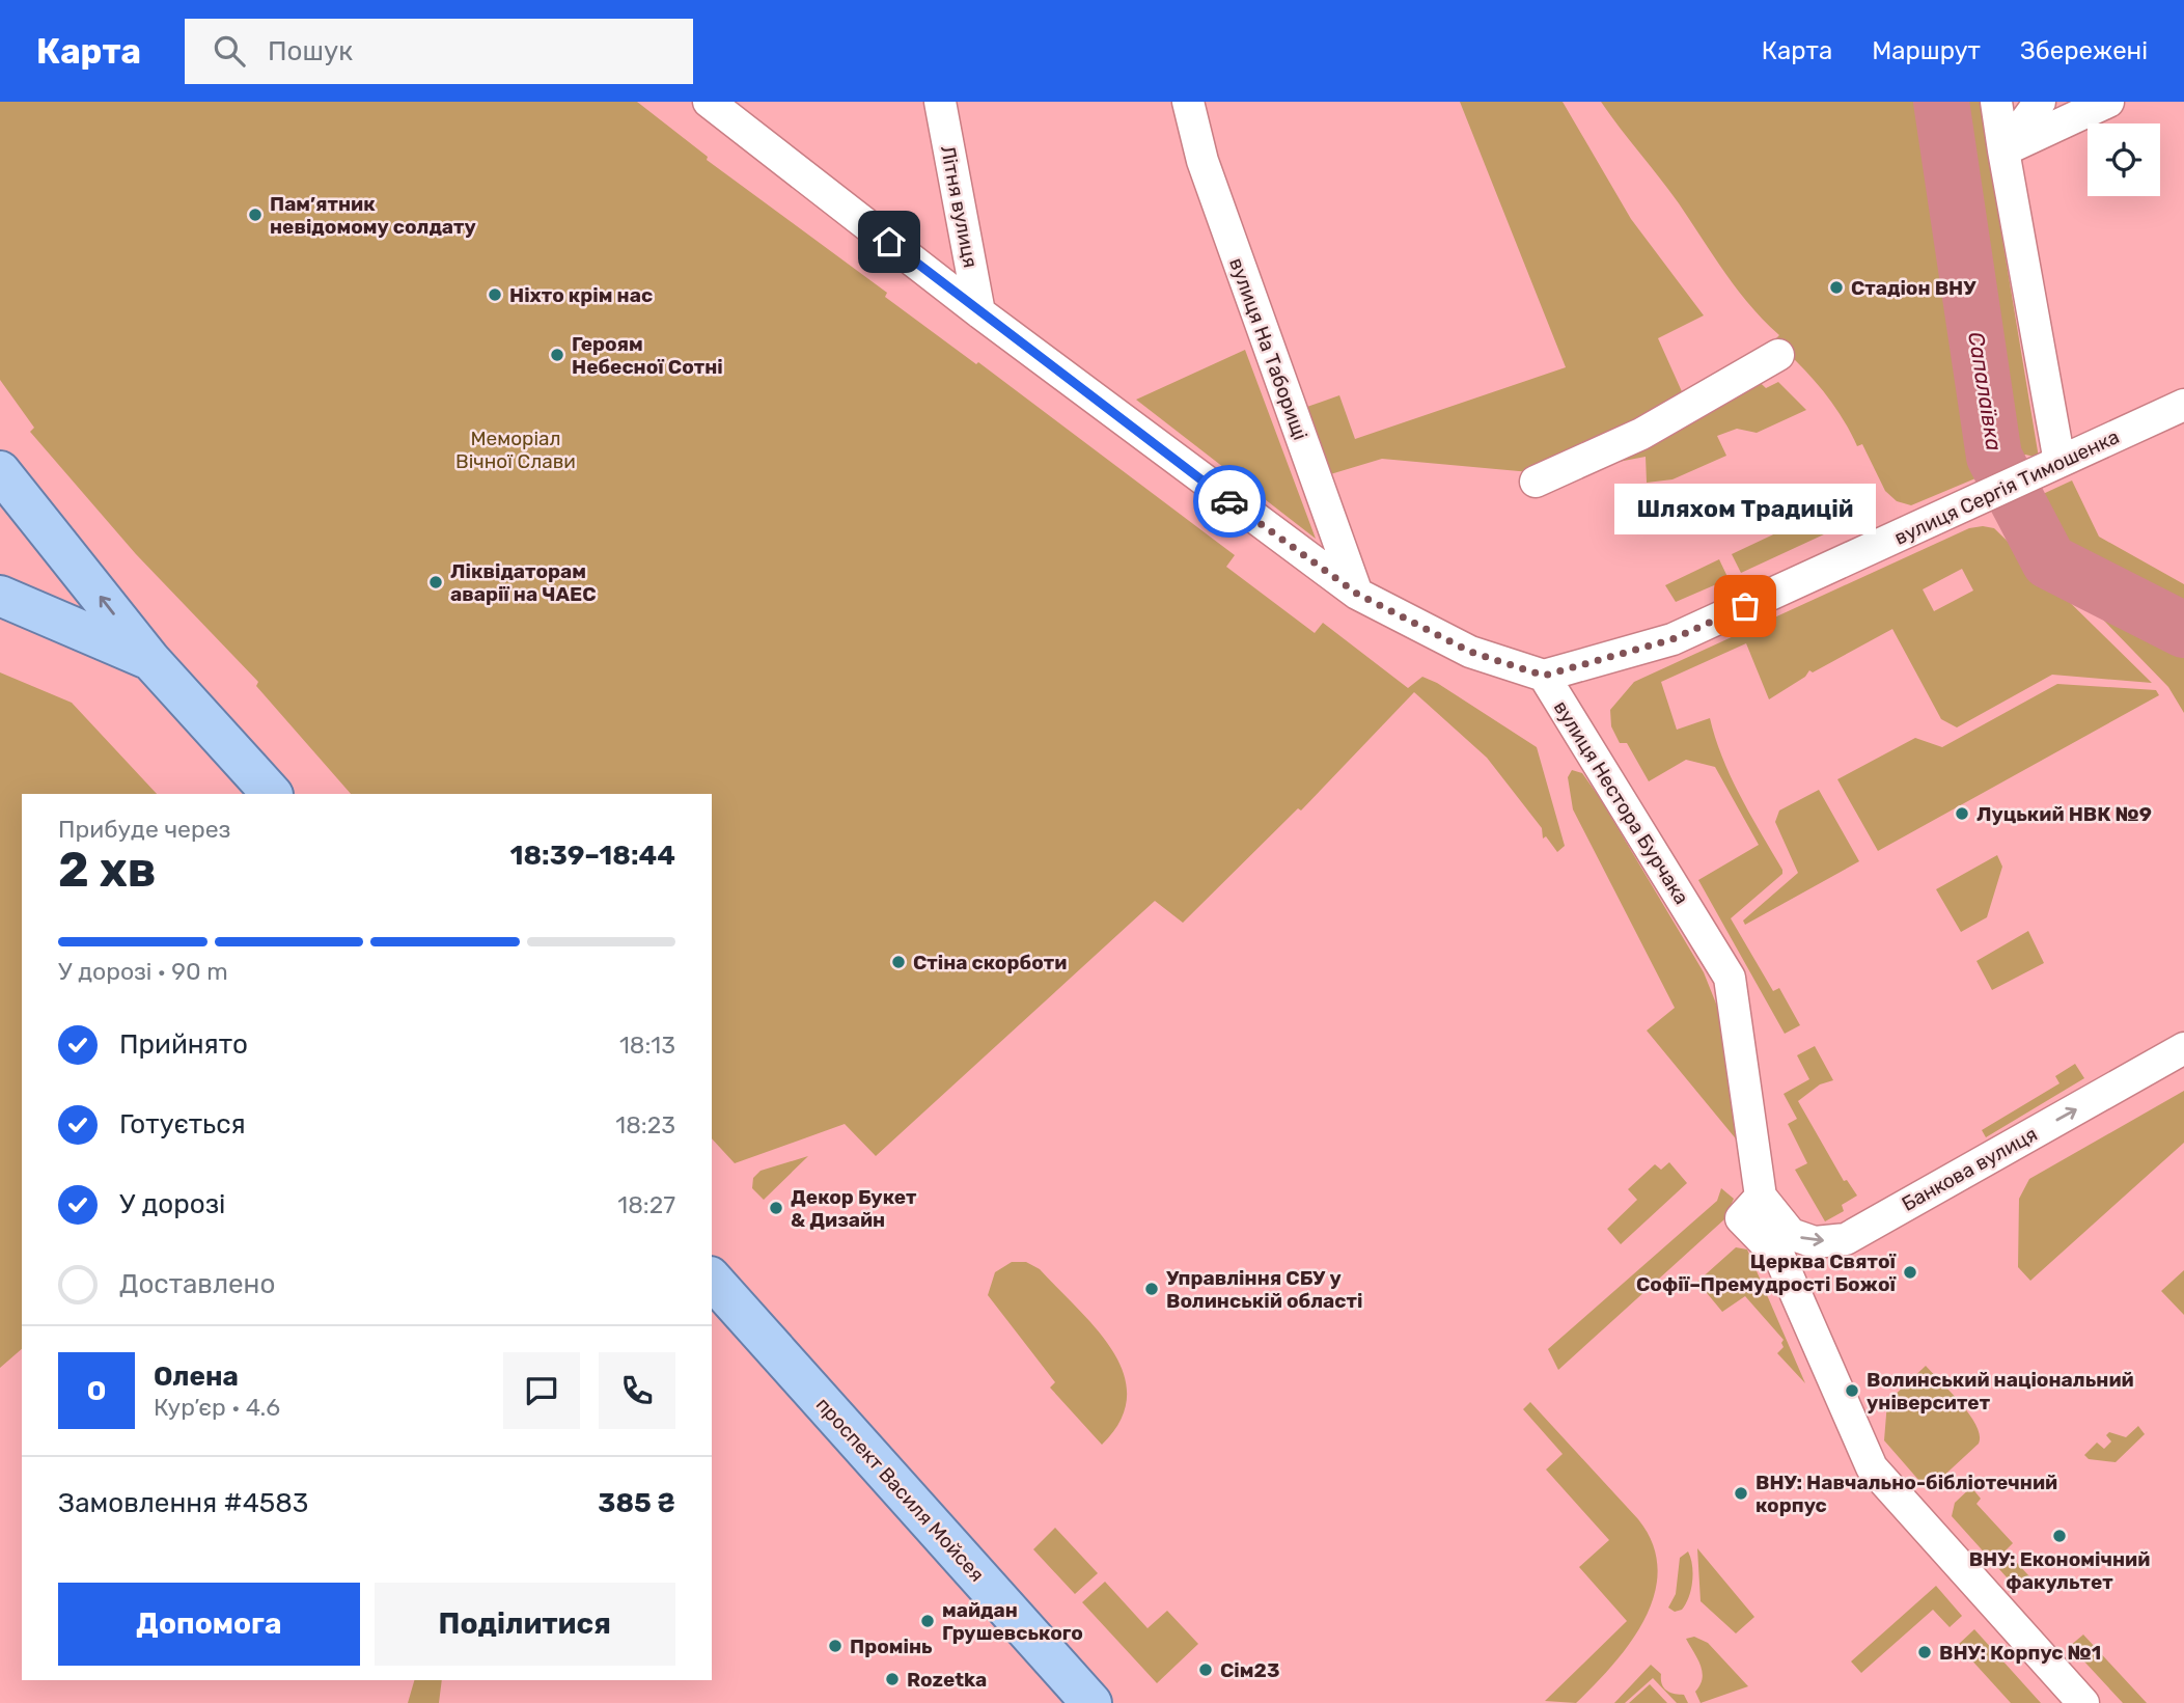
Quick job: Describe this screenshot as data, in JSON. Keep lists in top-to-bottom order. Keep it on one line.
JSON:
{"streets":{"main road":["проспект Василя Мойсея"],"street":["Літня вулиця","вулиця На Таборищі","вулиця Сергія Тимошенка","вулиця Нестора Бурчака","Банкова вулиця"]},"crossings":[["вулиця Сергія Тимошенка","вулиця Нестора Бурчака"],["вулиця Нестора Бурчака","Банкова вулиця"]],"one_way":["Банкова вулиця"],"water":["Сапалаївка"],"parks":["Меморіал Вічної Слави"],"places":["Пам’ятник невідомому солдату","Стадіон ВНУ","Ніхто крім нас","Героям Небесної Сотні","Ліквідаторам аварії на ЧАЕС","Шляхом Традицій","Луцький НВК №9","Стіна скорботи","Декор Букет & Дизайн","Церква Святої Софії–Премудрості Божої","Управління СБУ у Волинській області","Волинський національний університет","ВНУ: Навчально-бібліотечний корпус","ВНУ: Економічний факультет","майдан Грушевського","Промінь","ВНУ: Корпус №1","Сім23","Rozetka"],"page":{"header":"Карта","search":"Пошук","nav":["Карта","Маршрут","Збережені"],"bubble":"Шляхом Традицій","heading":["2 хв","Прибуде через","18:39–18:44"],"panel":["Олена","Кур’єр · 4.6","Замовлення #4583","385 ₴"],"bar":"У дорозі · 90 m","list":[["Прийнято","18:13"],["Готується","18:23"],["У дорозі","18:27"],"Доставлено"],"round":"О","buttons":["Допомога","Поділитися"]}}
